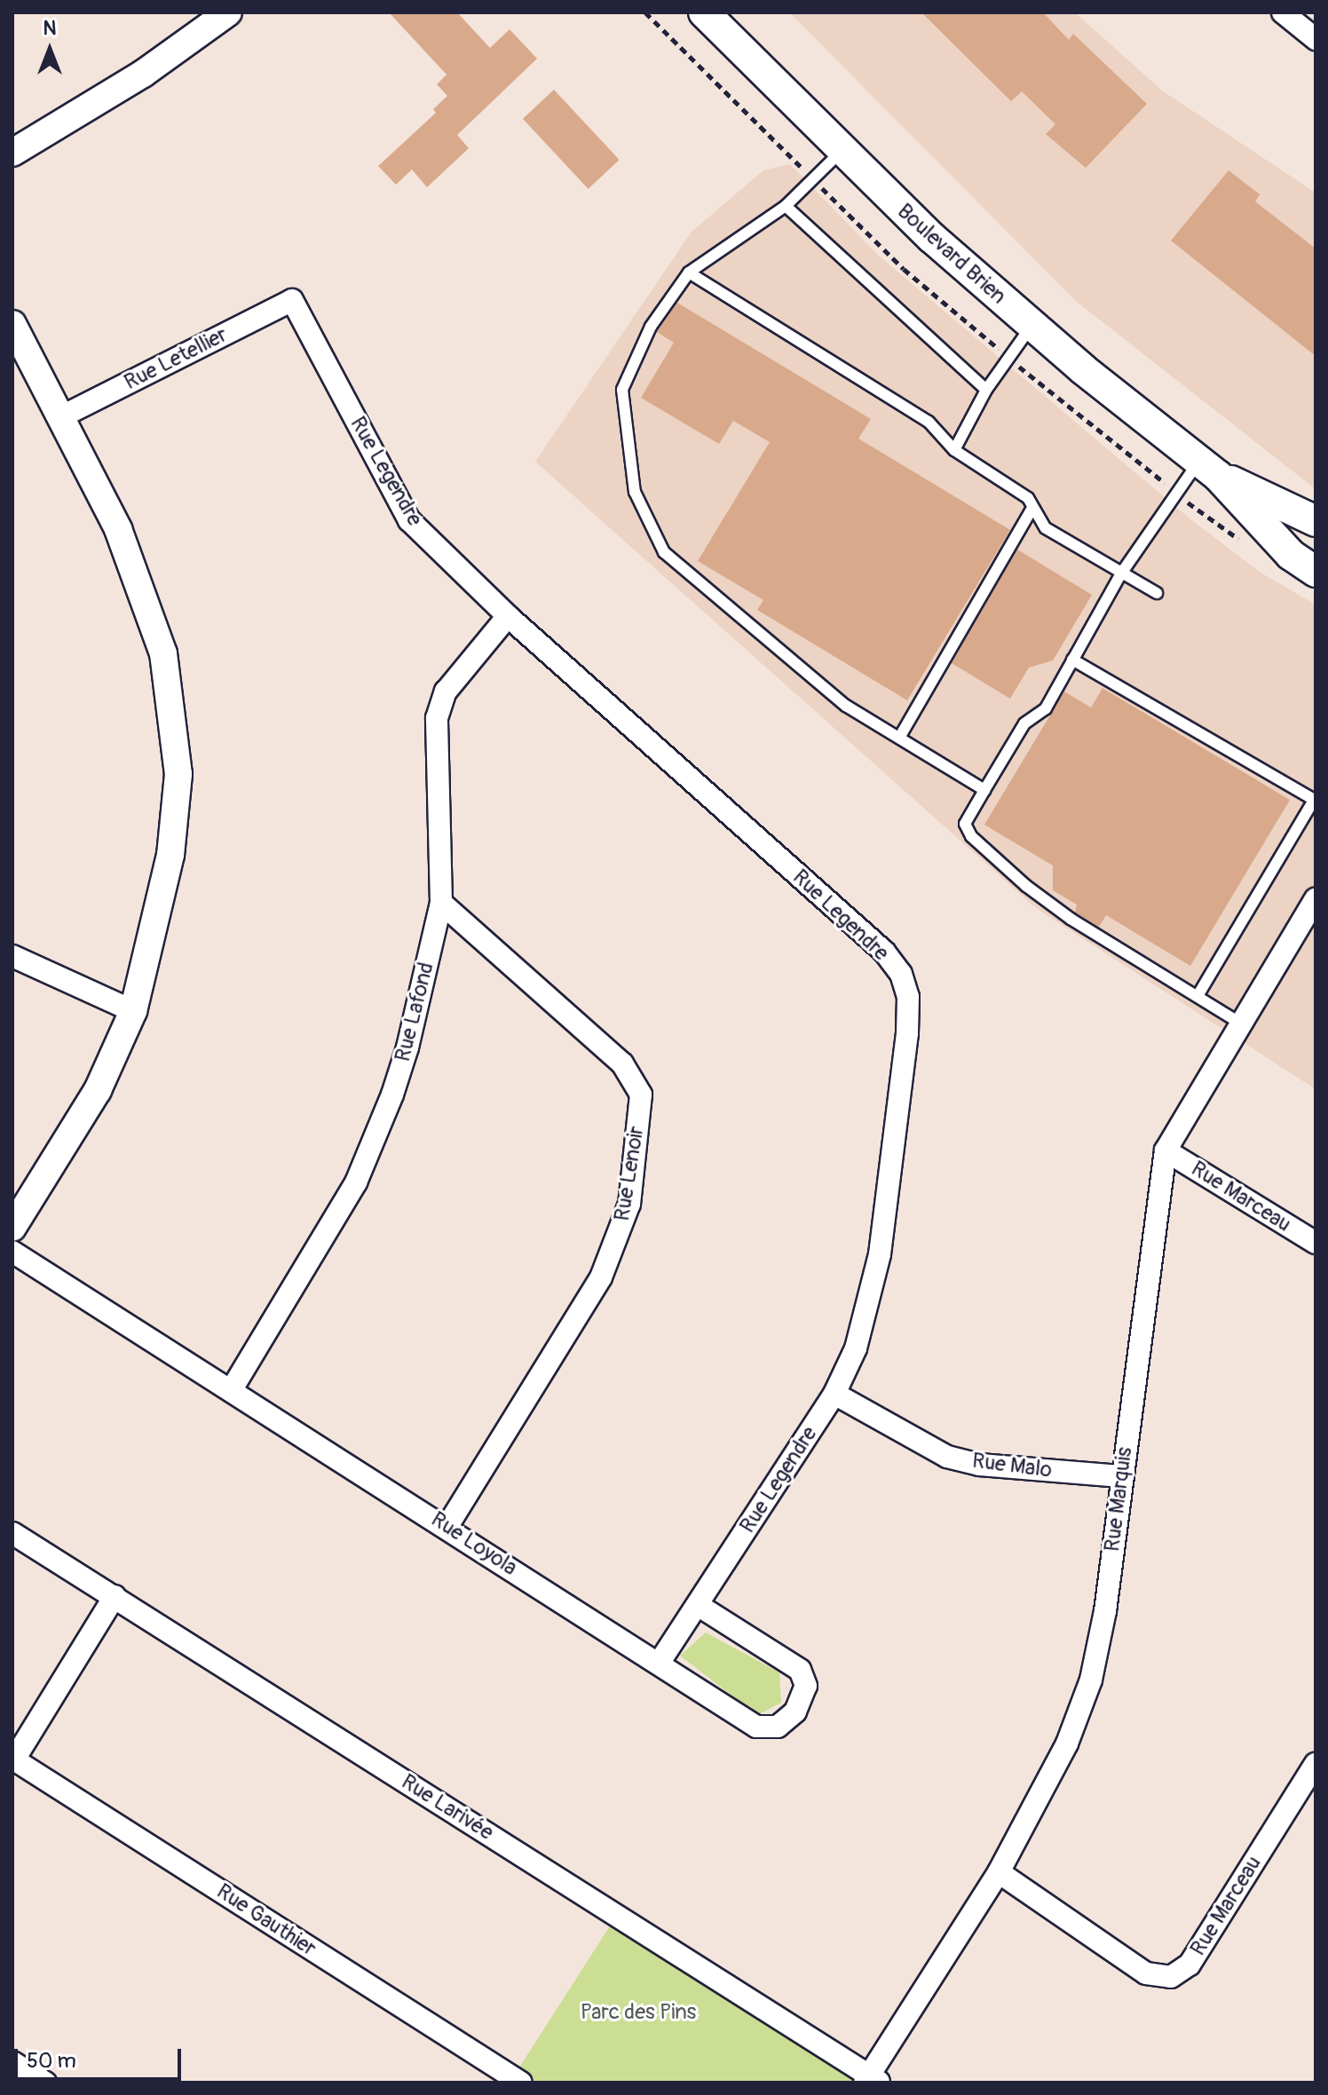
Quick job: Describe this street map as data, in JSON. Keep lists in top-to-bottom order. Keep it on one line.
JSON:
{"streets":{"main road":["Boulevard Brien"],"street":["Rue Letellier","Rue Legendre","Rue Lafond","Rue Lenoir","Rue Marceau","Rue Malo","Rue Marquis","Rue Loyola","Rue Larivée","Rue Gauthier"]},"crossings":[["Rue Letellier","Rue Legendre"],["Rue Legendre","Rue Lafond"],["Rue Legendre","Rue Malo"],["Rue Legendre","Rue Loyola"],["Rue Lafond","Rue Lenoir"],["Rue Lafond","Rue Loyola"],["Rue Lenoir","Rue Loyola"],["Rue Marceau","Rue Marquis"],["Rue Malo","Rue Marquis"],["Rue Marquis","Rue Larivée"]],"parks":["Parc des Pins"],"scale_bar":"50 m","north":"top"}
